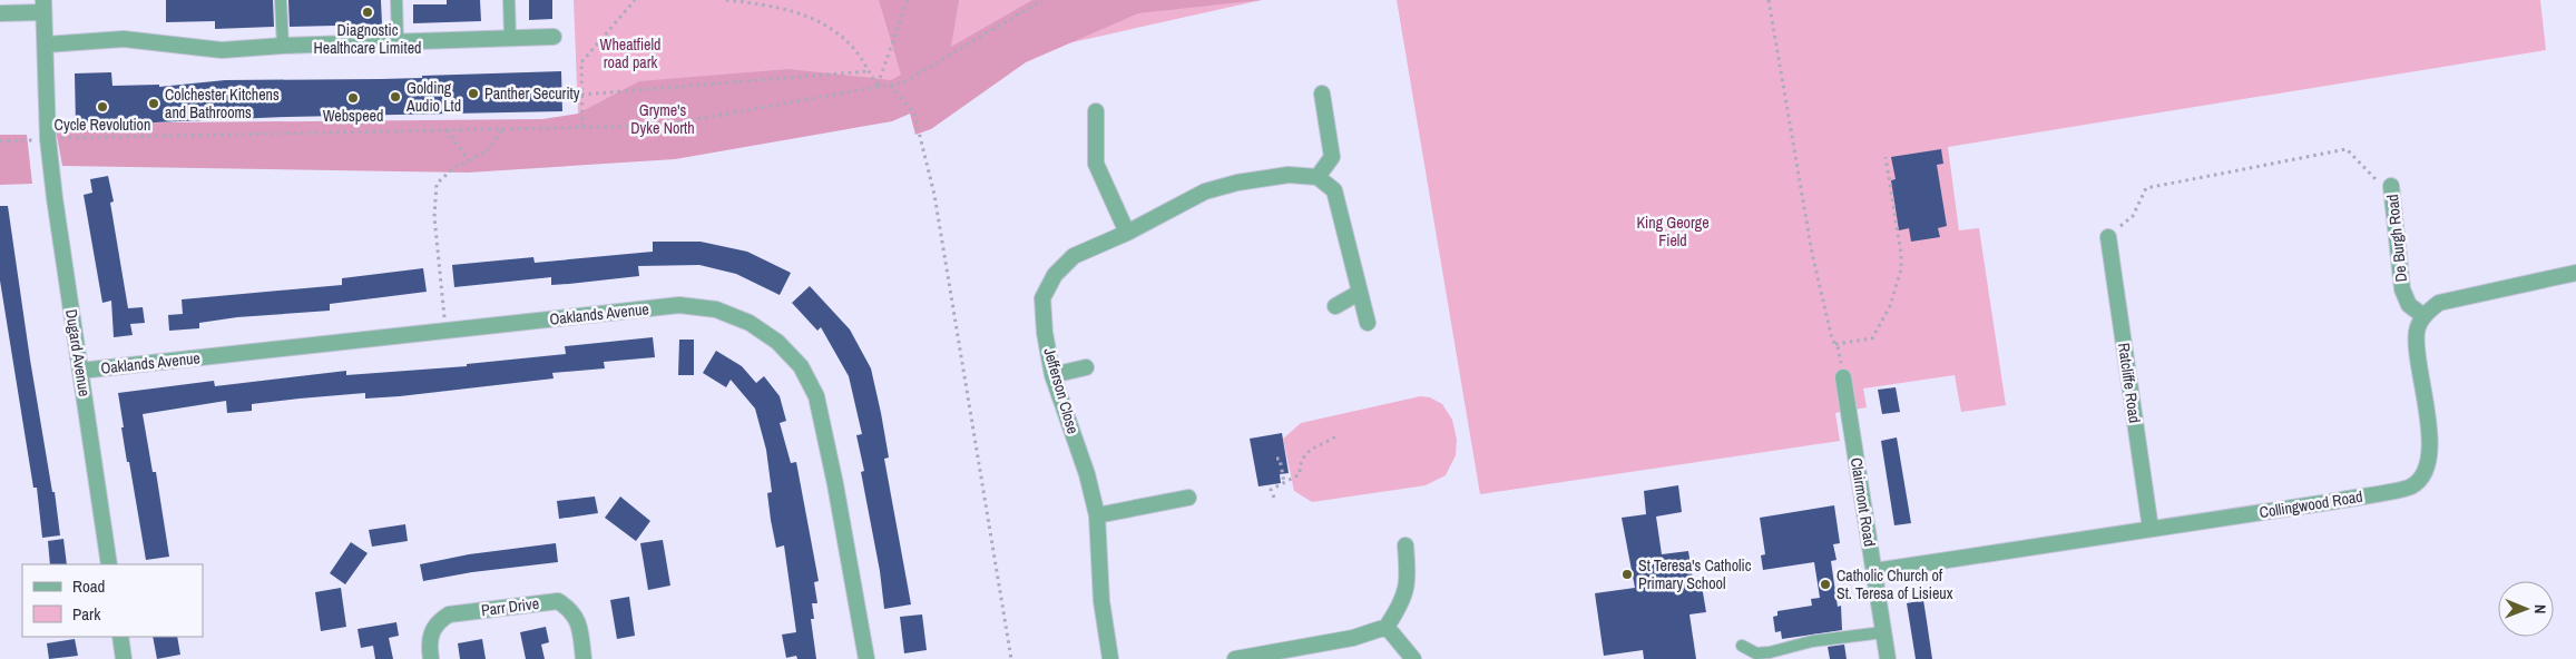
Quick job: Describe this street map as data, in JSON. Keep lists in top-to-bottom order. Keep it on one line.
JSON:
{"streets":{"street":["De Burgh Road","Oaklands Avenue","Dugard Avenue","Ratcliffe Road","Jefferson Close","Clairmont Road","Collingwood Road","Parr Drive"]},"crossings":[["De Burgh Road","Collingwood Road"],["Oaklands Avenue","Dugard Avenue"],["Ratcliffe Road","Collingwood Road"],["Clairmont Road","Collingwood Road"]],"parks":["Wheatfield road park","Gryme's Dyke North","King George Field"],"places":["Diagnostic Healthcare Limited","Panther Security","Golding Audio Ltd","Webspeed","Colchester Kitchens and Bathrooms","Cycle Revolution","St Teresa's Catholic Primary School","Catholic Church of St. Teresa of Lisieux"],"legend":["Road","Park"],"north":"right"}
